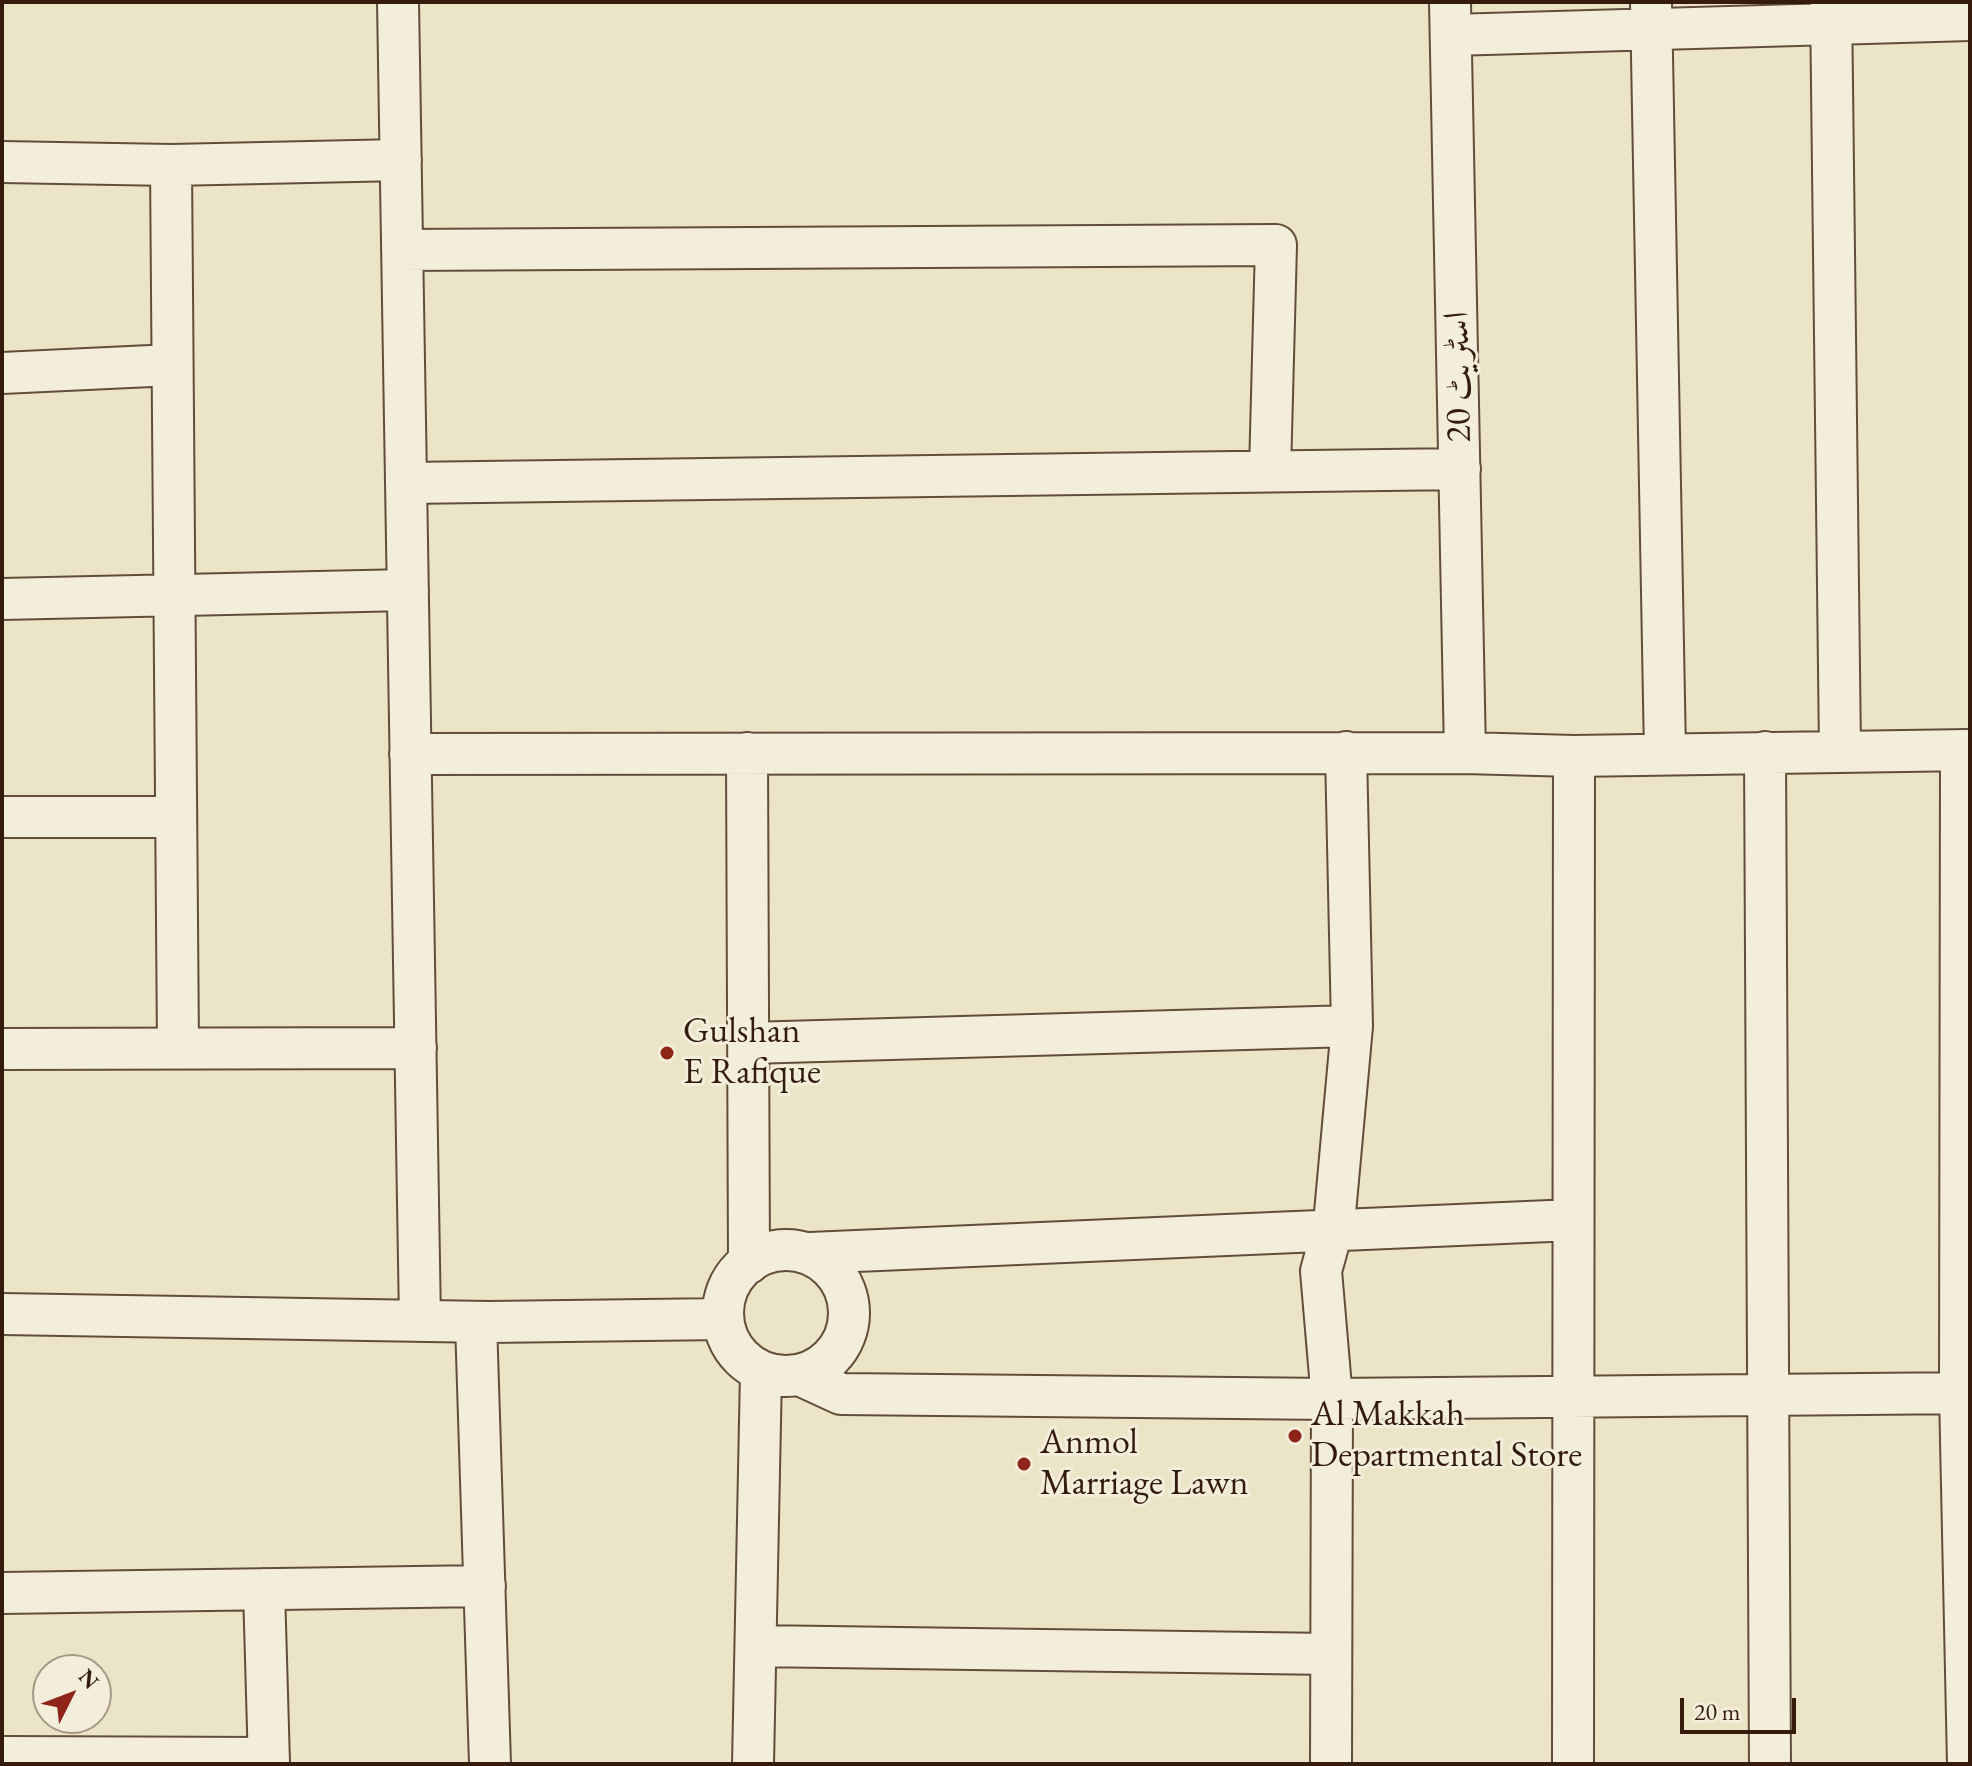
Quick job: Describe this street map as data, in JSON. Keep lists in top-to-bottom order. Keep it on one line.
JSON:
{"streets":{"street":["اسٹریٹ 20"]},"places":["Gulshan E Rafique","Al Makkah Departmental Store","Anmol Marriage Lawn"],"scale_bar":"20 m","north":"top right"}
